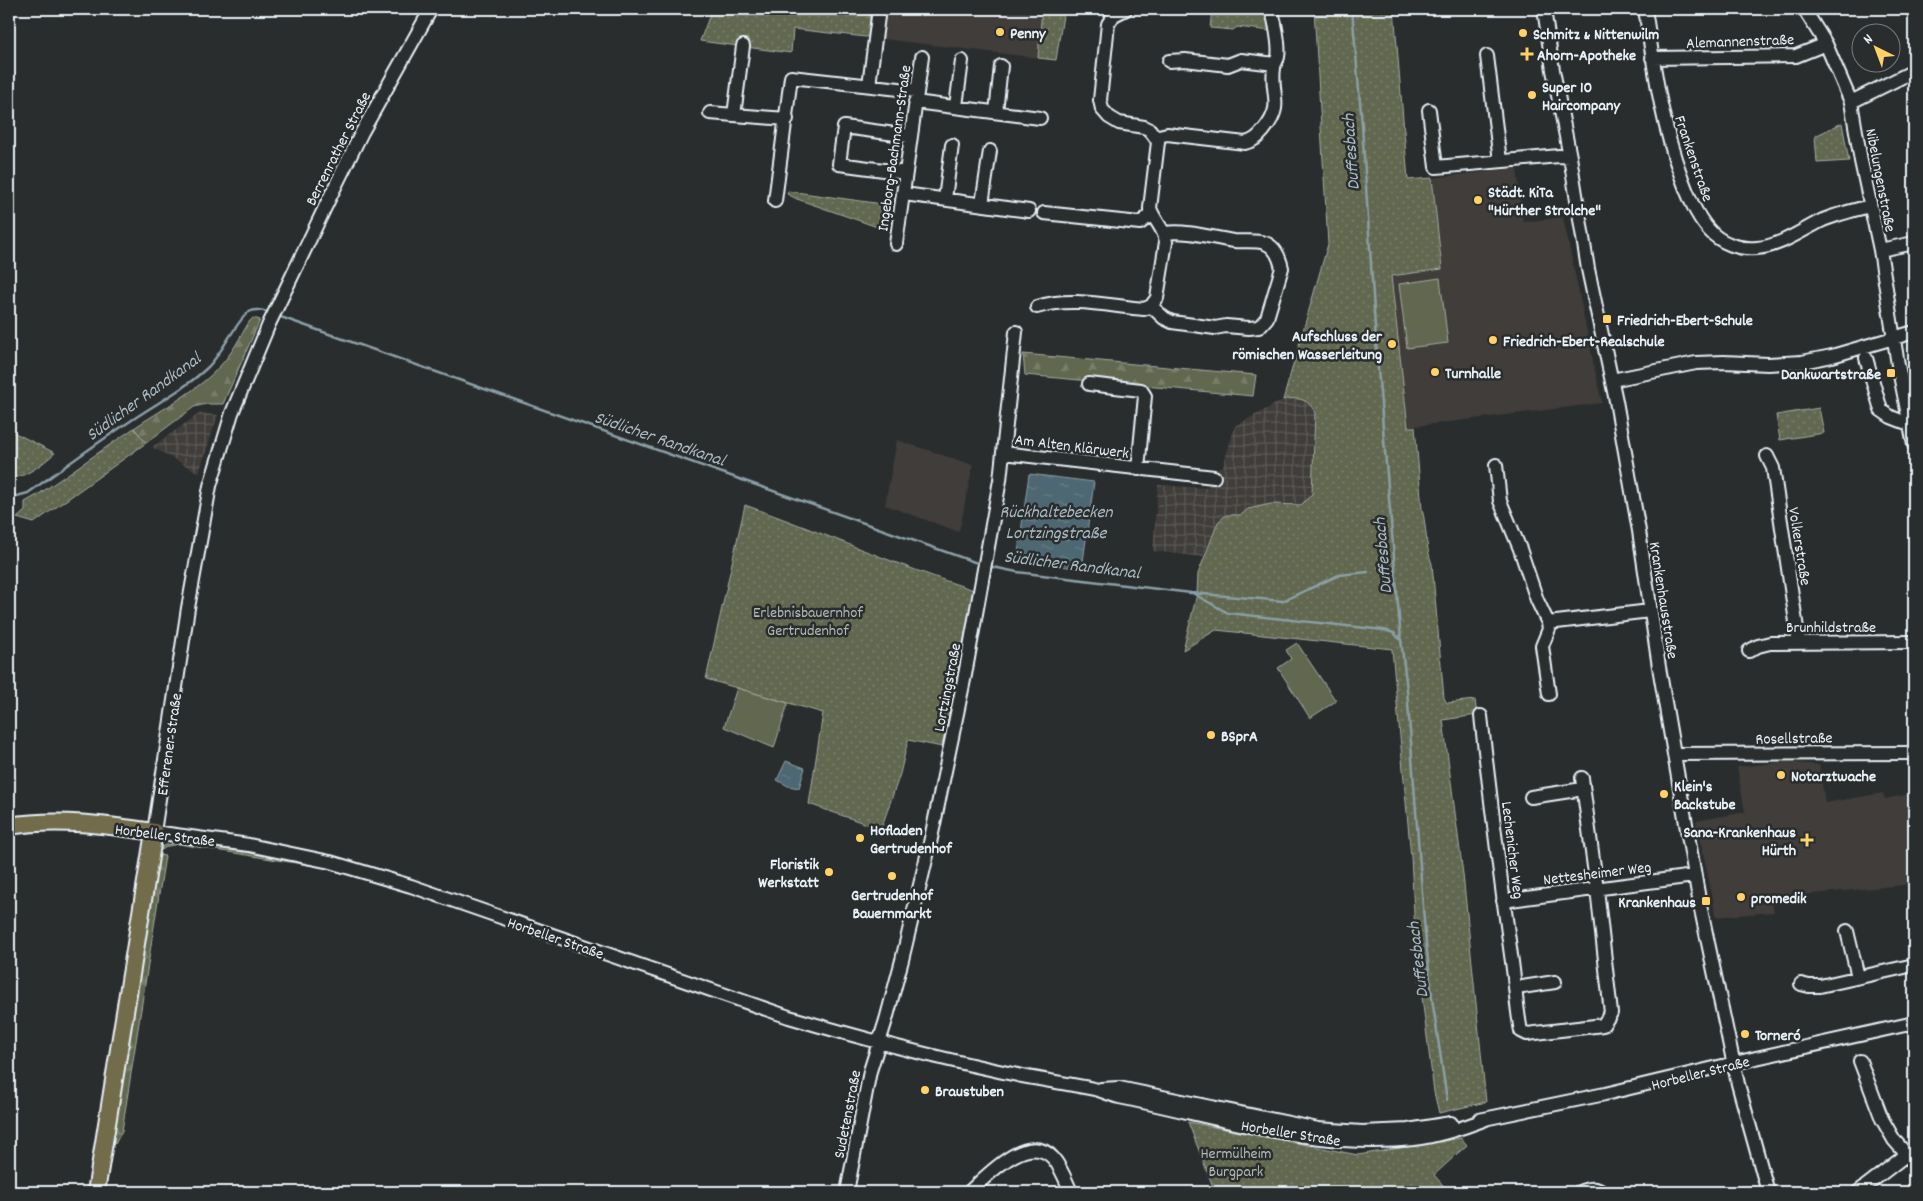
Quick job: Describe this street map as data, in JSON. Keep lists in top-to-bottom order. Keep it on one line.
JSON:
{"streets":{"main road":["Efferener Straße","Horbeller Straße"],"street":["Alemannenstraße","Berrenrather Straße","Ingeborg-Bachmann-Straße","Frankenstraße","Nibelungenstraße","Am Alten Klärwerk","Volkerstraße","Krankenhausstraße","Brunhildstraße","Lortzingstraße","Rosellstraße","Lechenicher Weg","Nettesheimer Weg","Sudetenstraße"]},"crossings":[["Alemannenstraße","Frankenstraße"],["Alemannenstraße","Nibelungenstraße"],["Berrenrather Straße","Efferener Straße"],["Frankenstraße","Nibelungenstraße"],["Am Alten Klärwerk","Lortzingstraße"],["Volkerstraße","Brunhildstraße"],["Krankenhausstraße","Rosellstraße"],["Krankenhausstraße","Horbeller Straße"],["Krankenhausstraße","Nettesheimer Weg"],["Lortzingstraße","Horbeller Straße"],["Lortzingstraße","Sudetenstraße"],["Efferener Straße","Horbeller Straße"],["Horbeller Straße","Sudetenstraße"],["Lechenicher Weg","Nettesheimer Weg"]],"water":["Duffesbach","Südlicher Randkanal","Rückhaltebecken Lortzingstraße"],"parks":["Erlebnisbauernhof Gertrudenhof","Hermülheim Burgpark"],"places":{"other":["Penny","Schmitz & Nittenwilm","Super 10 Haircompany","Städt. KiTa \"Hürther Strolche\"","Friedrich-Ebert-Realschule","Aufschluss der römischen Wasserleitung","Turnhalle","BSprA","Notarztwache","Klein's Backstube","Hofladen Gertrudenhof","Floristik Werkstatt","Gertrudenhof Bauernmarkt","promedik","Torneró","Braustuben"],"health":["Ahorn-Apotheke","Sana-Krankenhaus Hürth"],"transit":["Friedrich-Ebert-Schule","Dankwartstraße","Krankenhaus"]},"north":"top left"}
